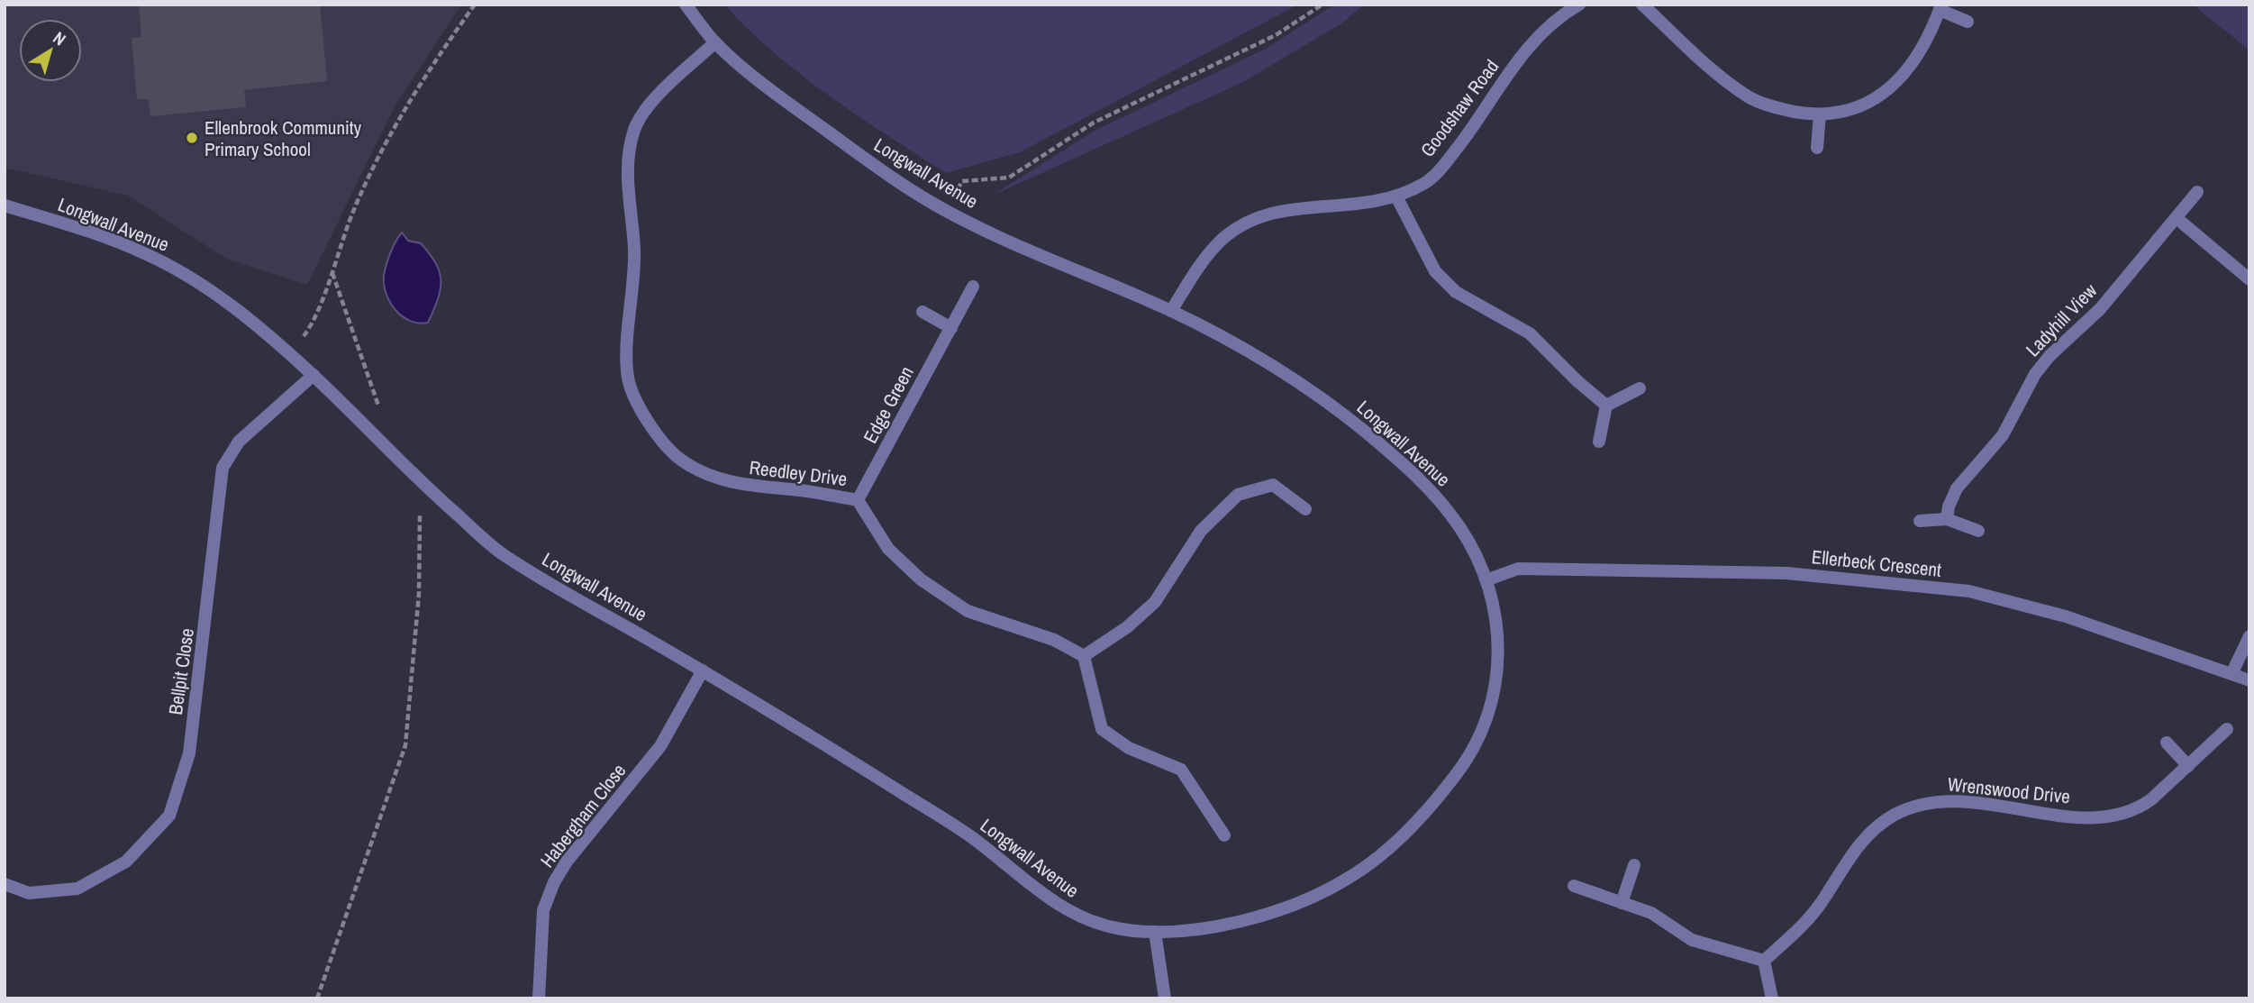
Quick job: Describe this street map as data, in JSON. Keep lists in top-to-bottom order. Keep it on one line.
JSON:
{"streets":{"street":["Goodshaw Road","Longwall Avenue","Ladyhill View","Edge Green","Reedley Drive","Ellerbeck Crescent","Bellpit Close","Wrenswood Drive","Habergham Close"]},"crossings":[["Goodshaw Road","Longwall Avenue"],["Longwall Avenue","Reedley Drive"],["Longwall Avenue","Ellerbeck Crescent"],["Longwall Avenue","Bellpit Close"],["Longwall Avenue","Habergham Close"],["Edge Green","Reedley Drive"]],"places":["Ellenbrook Community Primary School"],"north":"top right"}
